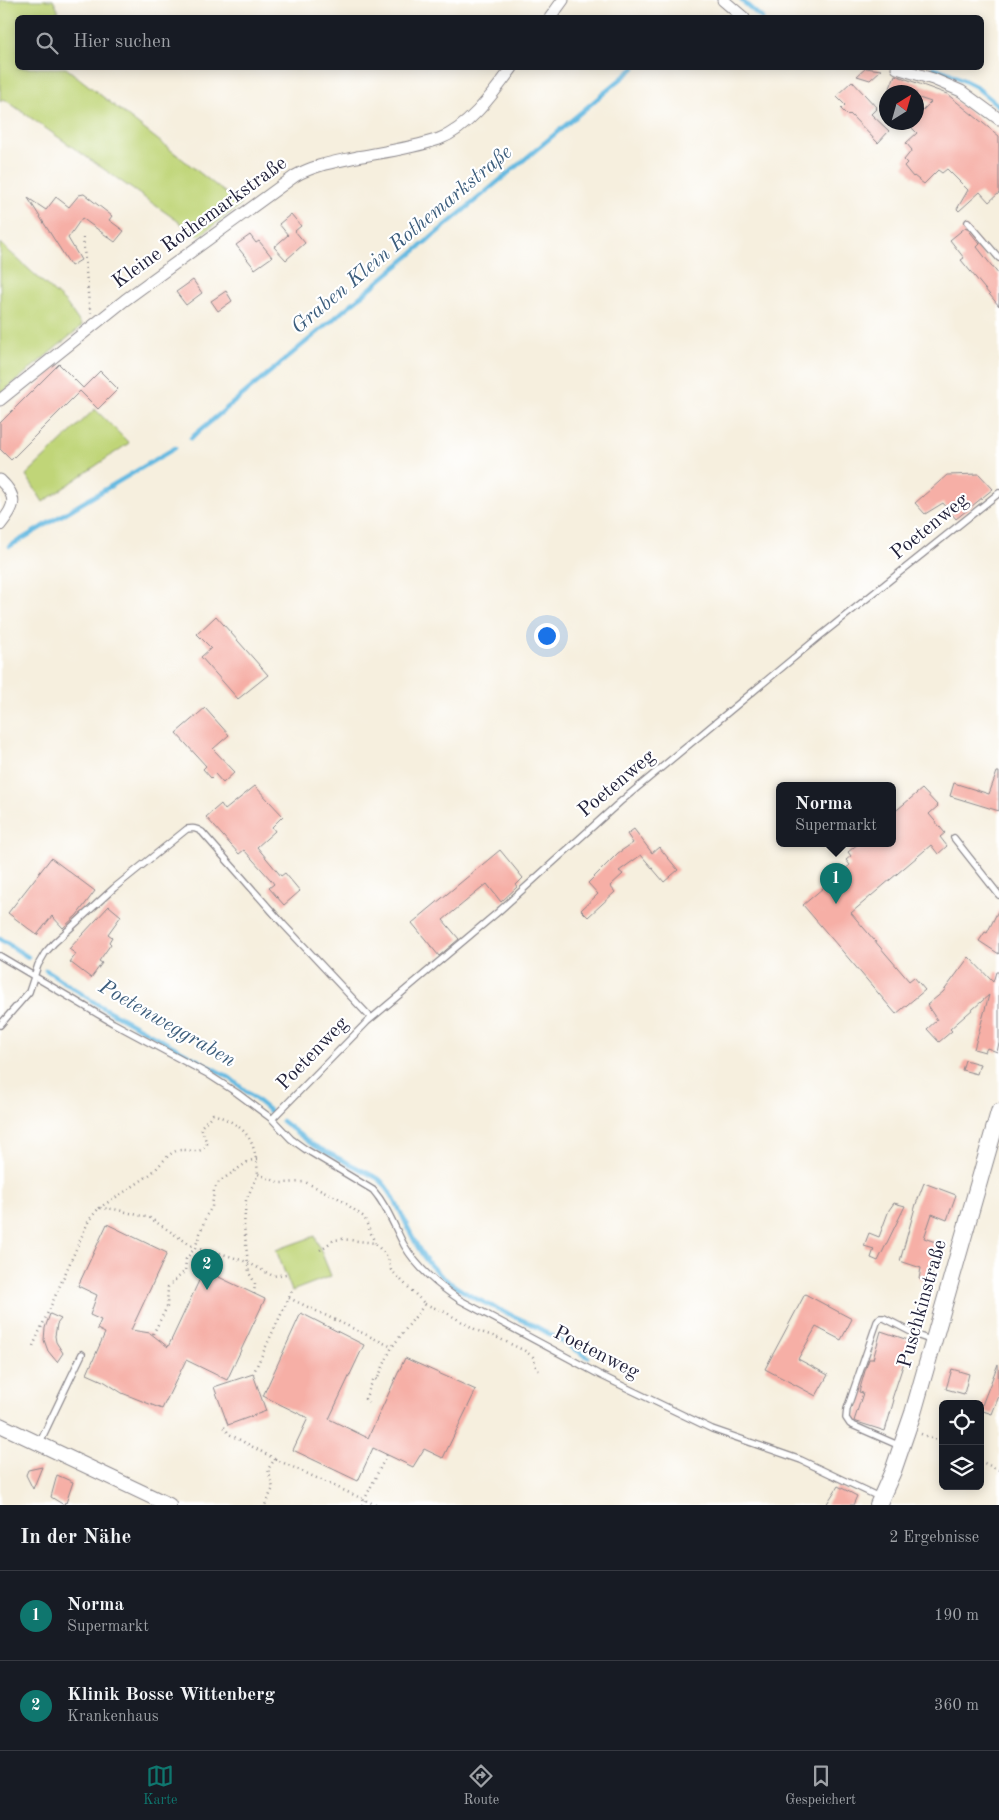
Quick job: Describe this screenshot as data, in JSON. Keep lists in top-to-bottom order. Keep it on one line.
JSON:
{"streets":{"main road":["Puschkinstraße"],"street":["Kleine Rothemarkstraße"],"lane":["Poetenweg"]},"crossings":[["Poetenweg","Puschkinstraße"]],"water":["Graben Klein Rothemarkstraße","Poetenweggraben"],"north":"top right","page":{"search":"Hier suchen","popup":["Norma","Supermarkt"],"pins":["1","2"],"heading":["In der Nähe","2 Ergebnisse"],"list":[{"mark":"1","name":"Norma","note":"Supermarkt","value":"190 m"},{"mark":"2","name":"Klinik Bosse Wittenberg","note":"Krankenhaus","value":"360 m"}],"nav":["Karte","Route","Gespeichert"]}}
